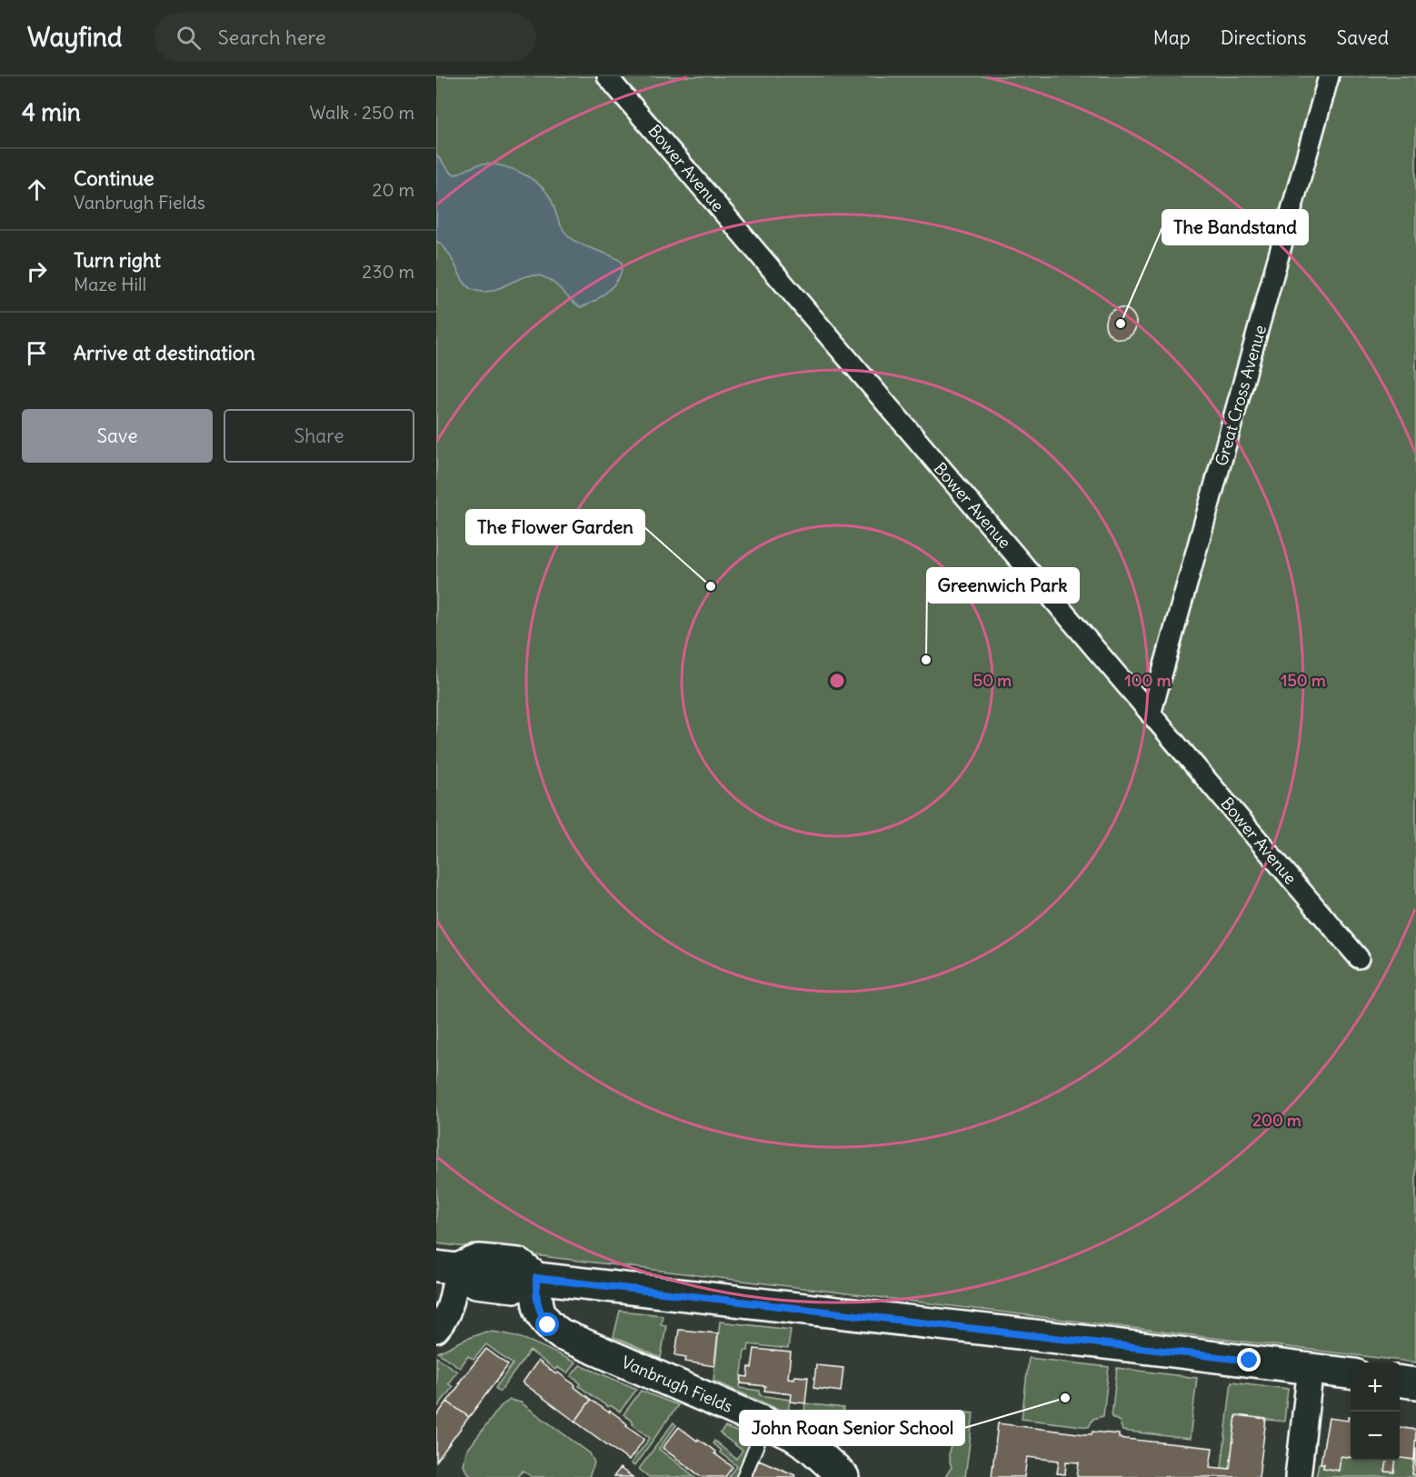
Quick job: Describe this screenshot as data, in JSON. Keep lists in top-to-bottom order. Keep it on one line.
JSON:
{"streets":{"street":["Bower Avenue","Great Cross Avenue","Vanbrugh Fields"]},"crossings":[["Bower Avenue","Great Cross Avenue"]],"places":["The Bandstand","The Flower Garden","Greenwich Park","John Roan Senior School"],"page":{"header":"Wayfind","search":"Search here","nav":["Map","Directions","Saved"],"heading":["4 min","Walk · 250 m"],"list":[["Continue","Vanbrugh Fields","20 m"],["Turn right","Maze Hill","230 m"],"Arrive at destination"],"buttons":["Save","Share"],"map_buttons":["+","−"]},"rings":["50 m","100 m","150 m","200 m"]}
